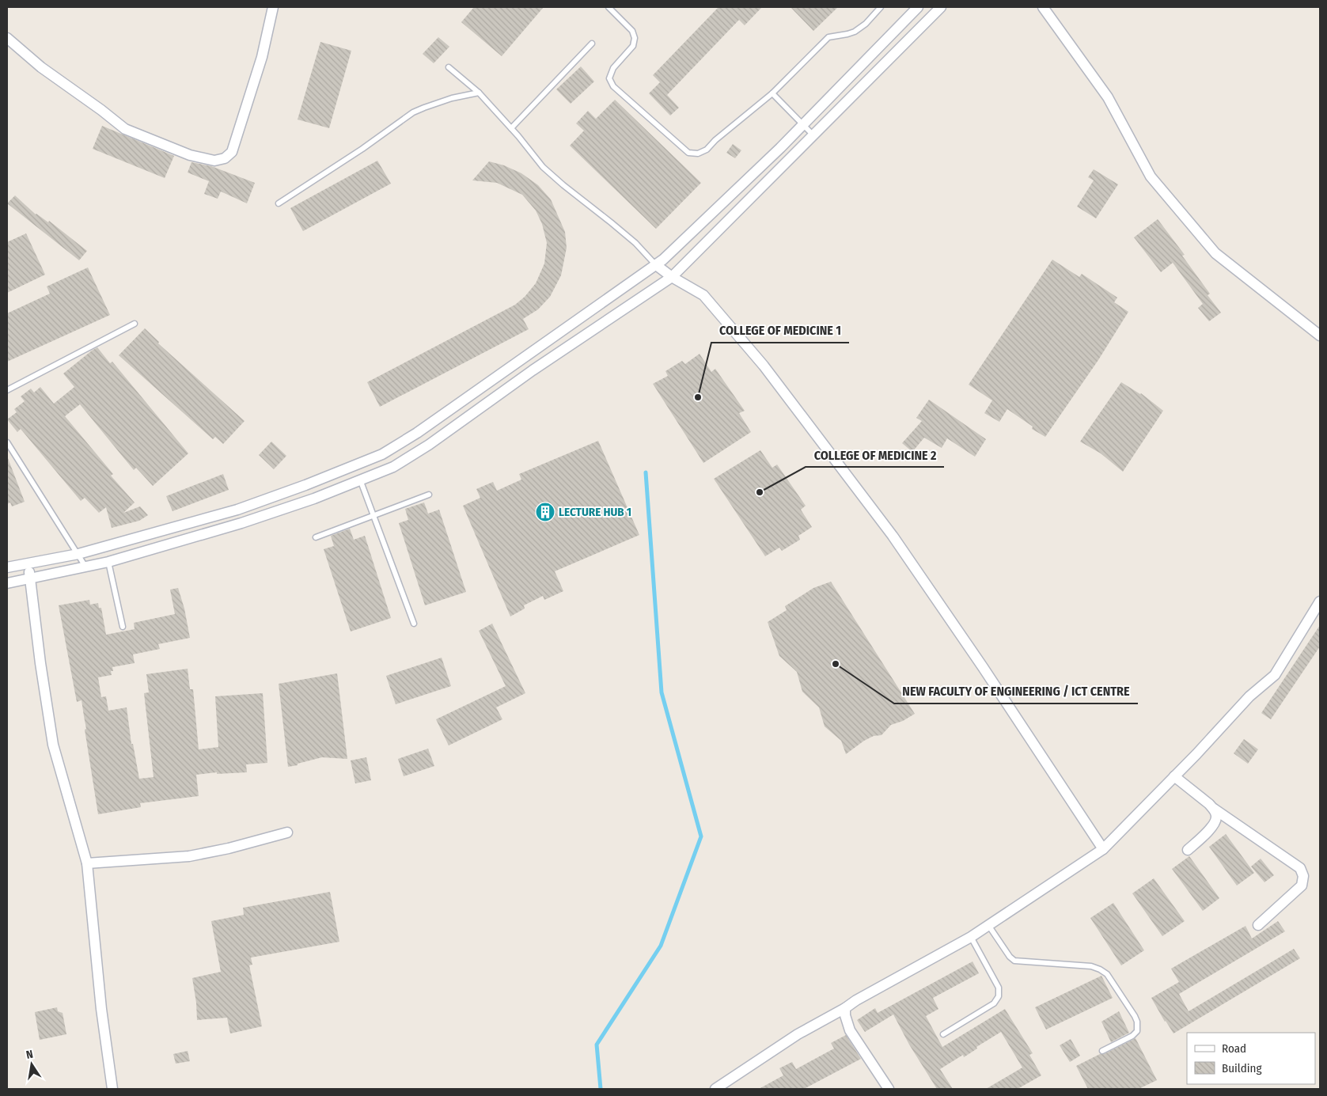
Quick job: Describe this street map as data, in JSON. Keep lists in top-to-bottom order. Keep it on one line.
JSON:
{"places":{"other":["COLLEGE OF MEDICINE 1","COLLEGE OF MEDICINE 2","NEW FACULTY OF ENGINEERING / ICT CENTRE"],"building":["LECTURE HUB 1"]},"legend":["Road","Building"],"north":"top"}
